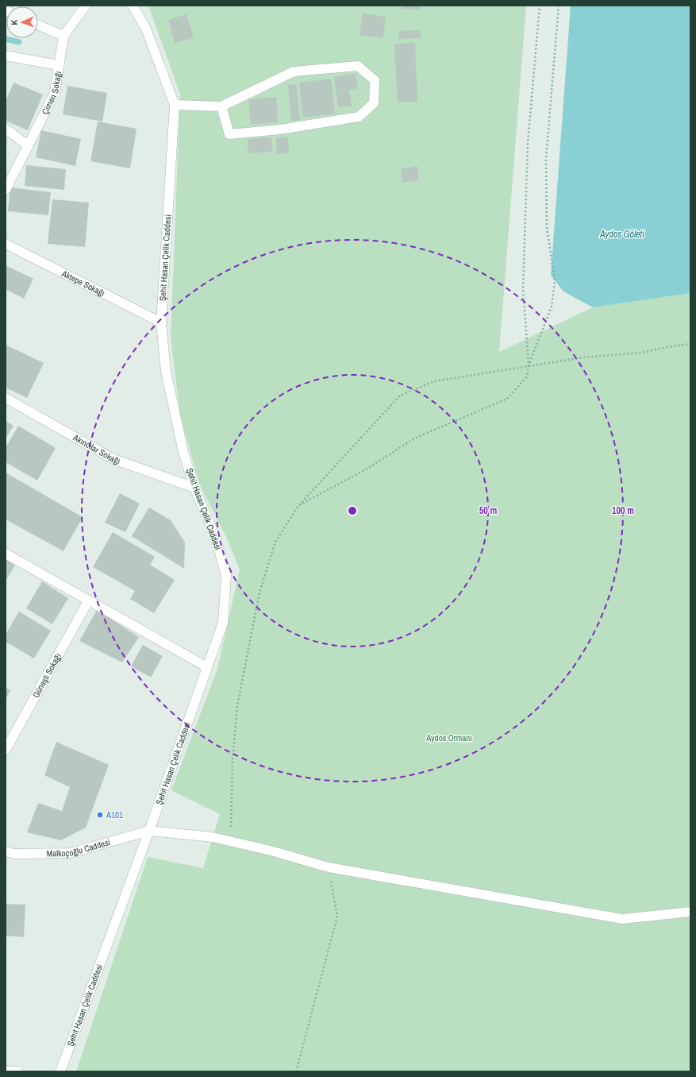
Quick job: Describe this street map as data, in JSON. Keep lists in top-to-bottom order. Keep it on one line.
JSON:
{"streets":{"street":["Çimen Sokağı","Şehit Hasan Çelik Caddesi","Aktepe Sokağı","Akıncılar Sokağı","Güneşli Sokağı","Malkoçoğlu Caddesi"]},"crossings":[["Şehit Hasan Çelik Caddesi","Aktepe Sokağı"],["Şehit Hasan Çelik Caddesi","Akıncılar Sokağı"],["Şehit Hasan Çelik Caddesi","Malkoçoğlu Caddesi"]],"water":["Aydos Göleti"],"parks":["Aydos Ormanı"],"places":["A101"],"north":"left","rings":["50 m","100 m"]}
